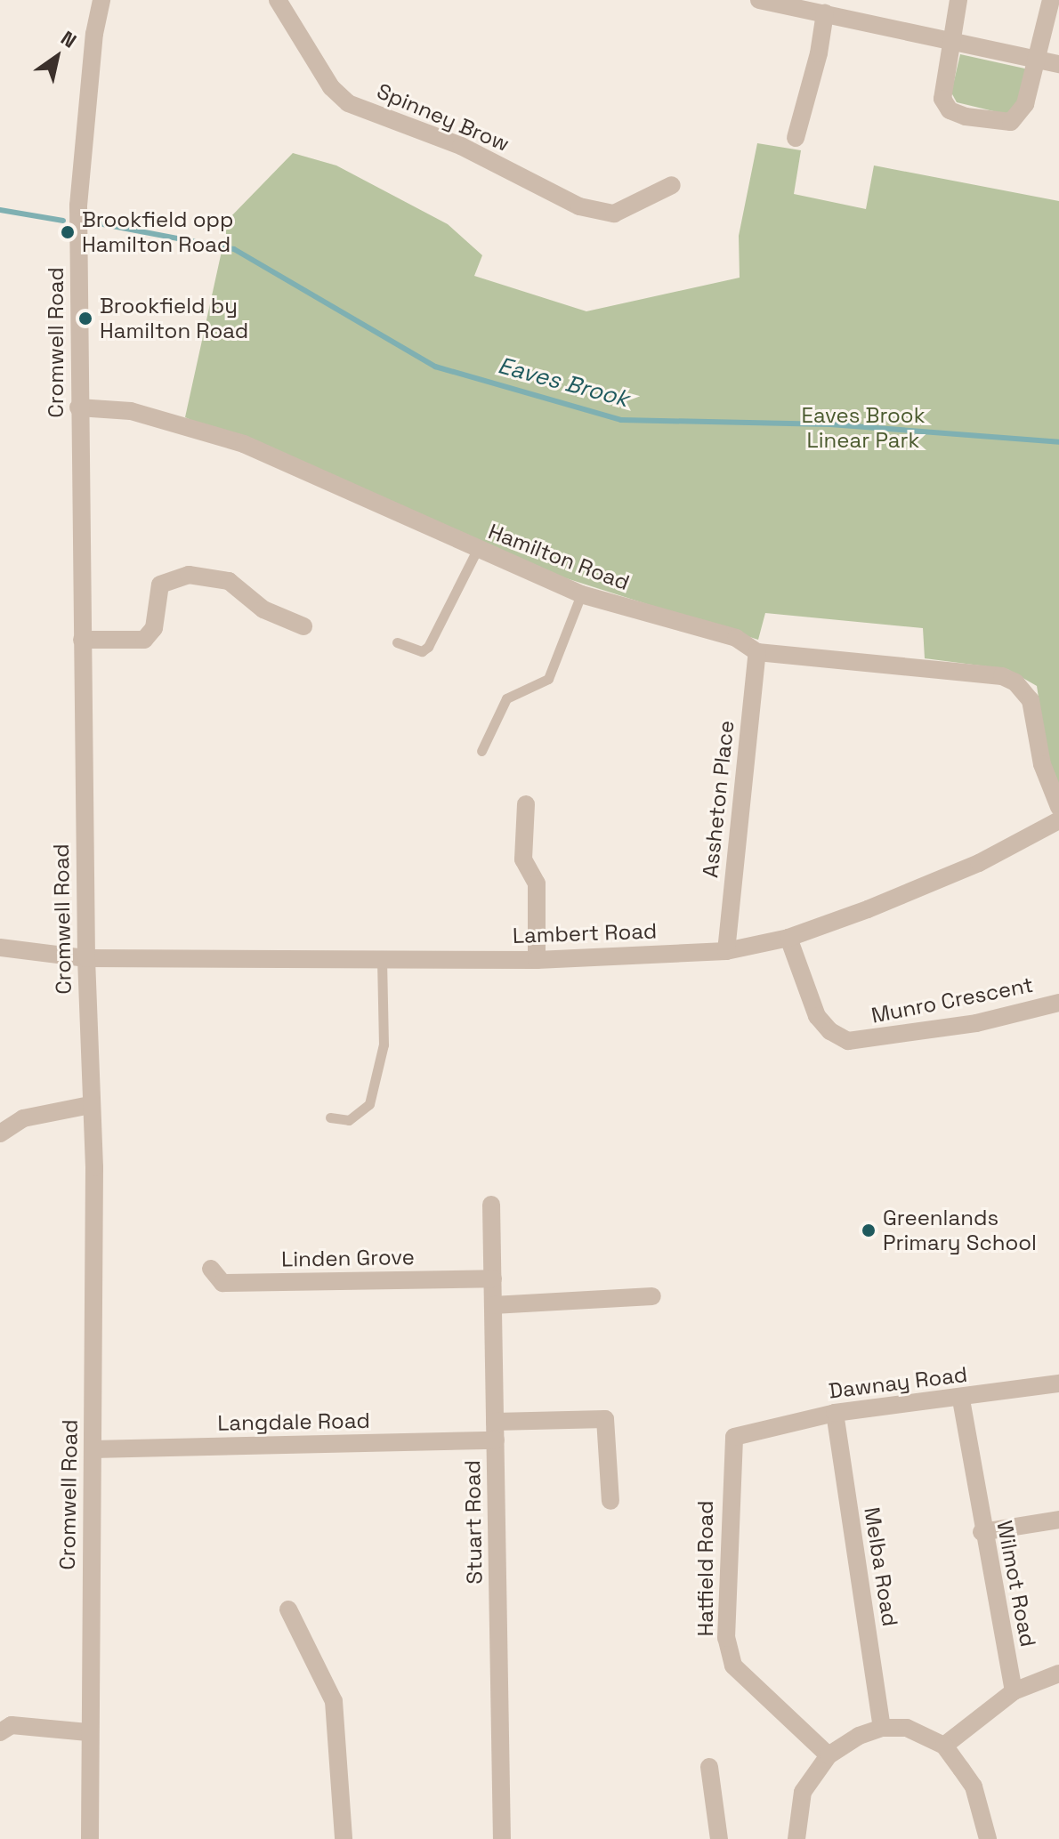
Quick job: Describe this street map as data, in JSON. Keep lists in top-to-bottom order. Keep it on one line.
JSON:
{"streets":{"street":["Spinney Brow","Cromwell Road","Hamilton Road","Assheton Place","Lambert Road","Munro Crescent","Linden Grove","Dawnay Road","Langdale Road","Stuart Road","Melba Road","Hatfield Road","Wilmot Road"]},"crossings":[["Cromwell Road","Hamilton Road"],["Cromwell Road","Lambert Road"],["Cromwell Road","Langdale Road"],["Hamilton Road","Assheton Place"],["Assheton Place","Lambert Road"],["Lambert Road","Munro Crescent"],["Linden Grove","Stuart Road"],["Dawnay Road","Melba Road"],["Dawnay Road","Hatfield Road"],["Dawnay Road","Wilmot Road"],["Langdale Road","Stuart Road"]],"water":["Eaves Brook"],"parks":["Eaves Brook Linear Park"],"places":["Brookfield opp Hamilton Road","Brookfield by Hamilton Road","Greenlands Primary School"],"north":"top right"}
